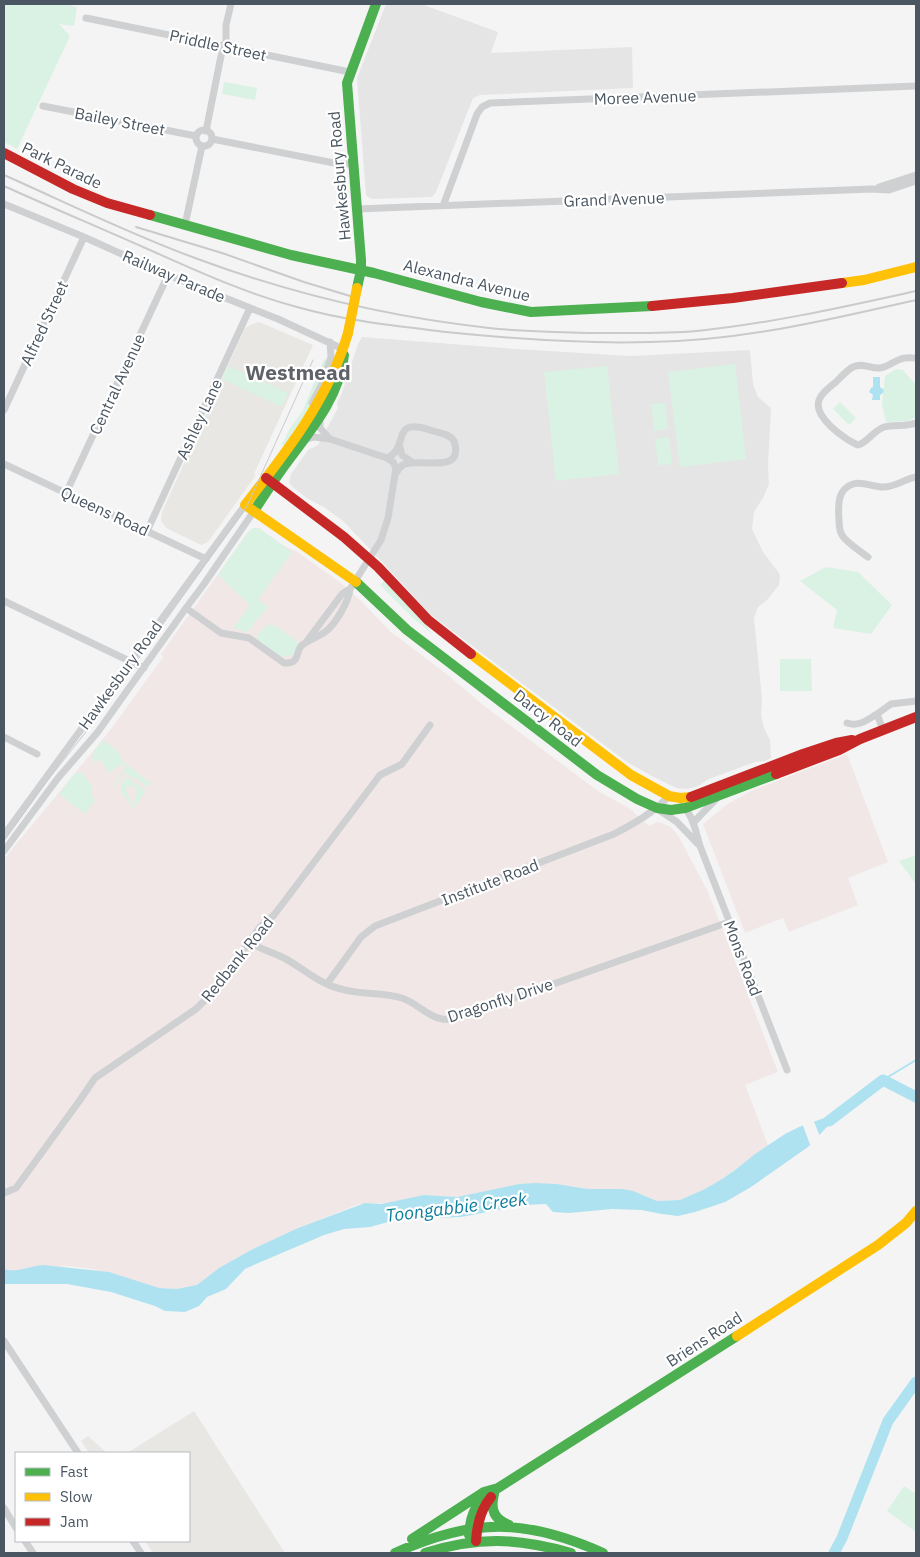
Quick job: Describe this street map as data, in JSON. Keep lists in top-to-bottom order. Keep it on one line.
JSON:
{"streets":{"main road":["Park Parade","Hawkesbury Road","Alexandra Avenue","Darcy Road","Briens Road"],"street":["Priddle Street","Moree Avenue","Bailey Street","Grand Avenue","Railway Parade","Alfred Street","Central Avenue","Ashley Lane","Queens Road","Institute Road","Mons Road","Redbank Road","Dragonfly Drive"]},"crossings":[["Priddle Street","Hawkesbury Road"],["Moree Avenue","Grand Avenue"],["Park Parade","Alexandra Avenue"],["Hawkesbury Road","Grand Avenue"],["Hawkesbury Road","Railway Parade"],["Hawkesbury Road","Alexandra Avenue"],["Hawkesbury Road","Queens Road"],["Hawkesbury Road","Darcy Road"],["Railway Parade","Alfred Street"],["Railway Parade","Central Avenue"],["Railway Parade","Ashley Lane"],["Central Avenue","Queens Road"],["Ashley Lane","Queens Road"],["Darcy Road","Institute Road"],["Darcy Road","Mons Road"],["Institute Road","Mons Road"],["Institute Road","Dragonfly Drive"],["Mons Road","Dragonfly Drive"],["Redbank Road","Dragonfly Drive"]],"districts":["Westmead"],"water":["Toongabbie Creek"],"legend":["Fast","Slow","Jam"]}
